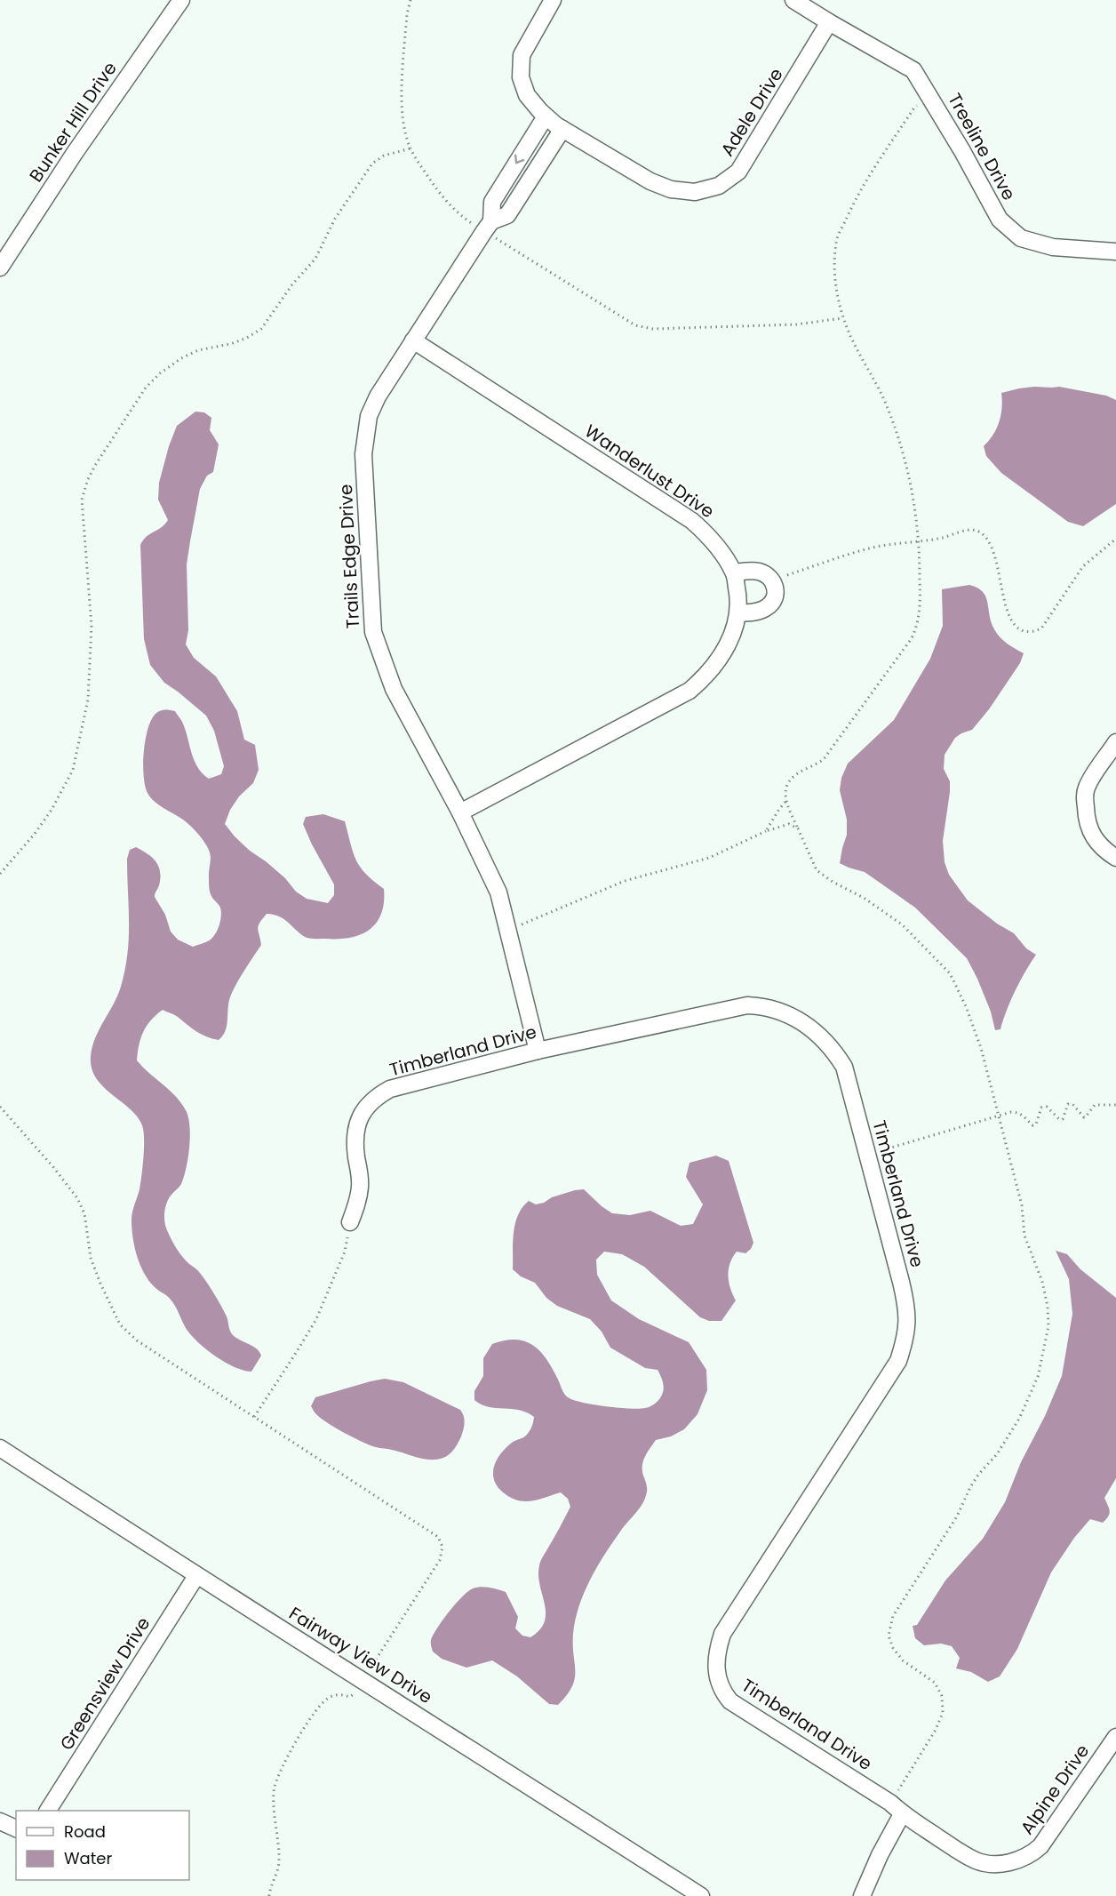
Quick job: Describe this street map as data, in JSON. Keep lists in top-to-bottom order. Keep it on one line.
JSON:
{"streets":{"street":["Adele Drive","Bunker Hill Drive","Treeline Drive","Wanderlust Drive","Trails Edge Drive","Timberland Drive","Fairway View Drive","Greensview Drive","Alpine Drive"]},"crossings":[["Adele Drive","Treeline Drive"],["Adele Drive","Trails Edge Drive"],["Wanderlust Drive","Trails Edge Drive"],["Trails Edge Drive","Timberland Drive"],["Timberland Drive","Alpine Drive"],["Fairway View Drive","Greensview Drive"]],"legend":["Road","Water"]}
